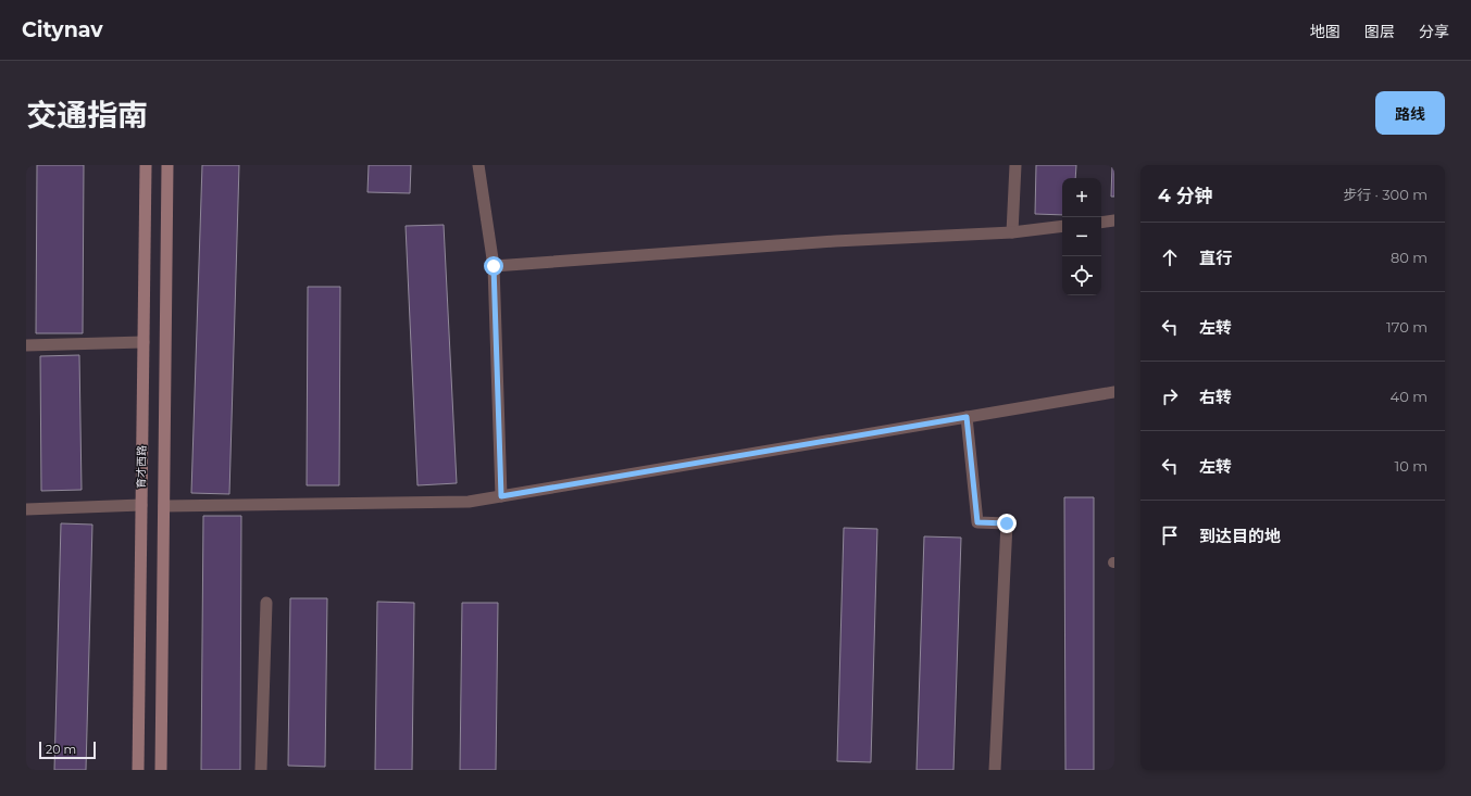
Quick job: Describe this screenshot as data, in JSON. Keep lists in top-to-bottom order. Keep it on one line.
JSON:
{"streets":{"main road":["育才西路"]},"scale_bar":"20 m","page":{"header":"Citynav","nav":["地图","图层","分享"],"title":"交通指南","buttons":"路线","heading":["4 分钟","步行 · 300 m"],"map_buttons":["+","−"],"list":[["直行","80 m"],["左转","170 m"],["右转","40 m"],["左转","10 m"],"到达目的地"],"scale":"20 m"}}
